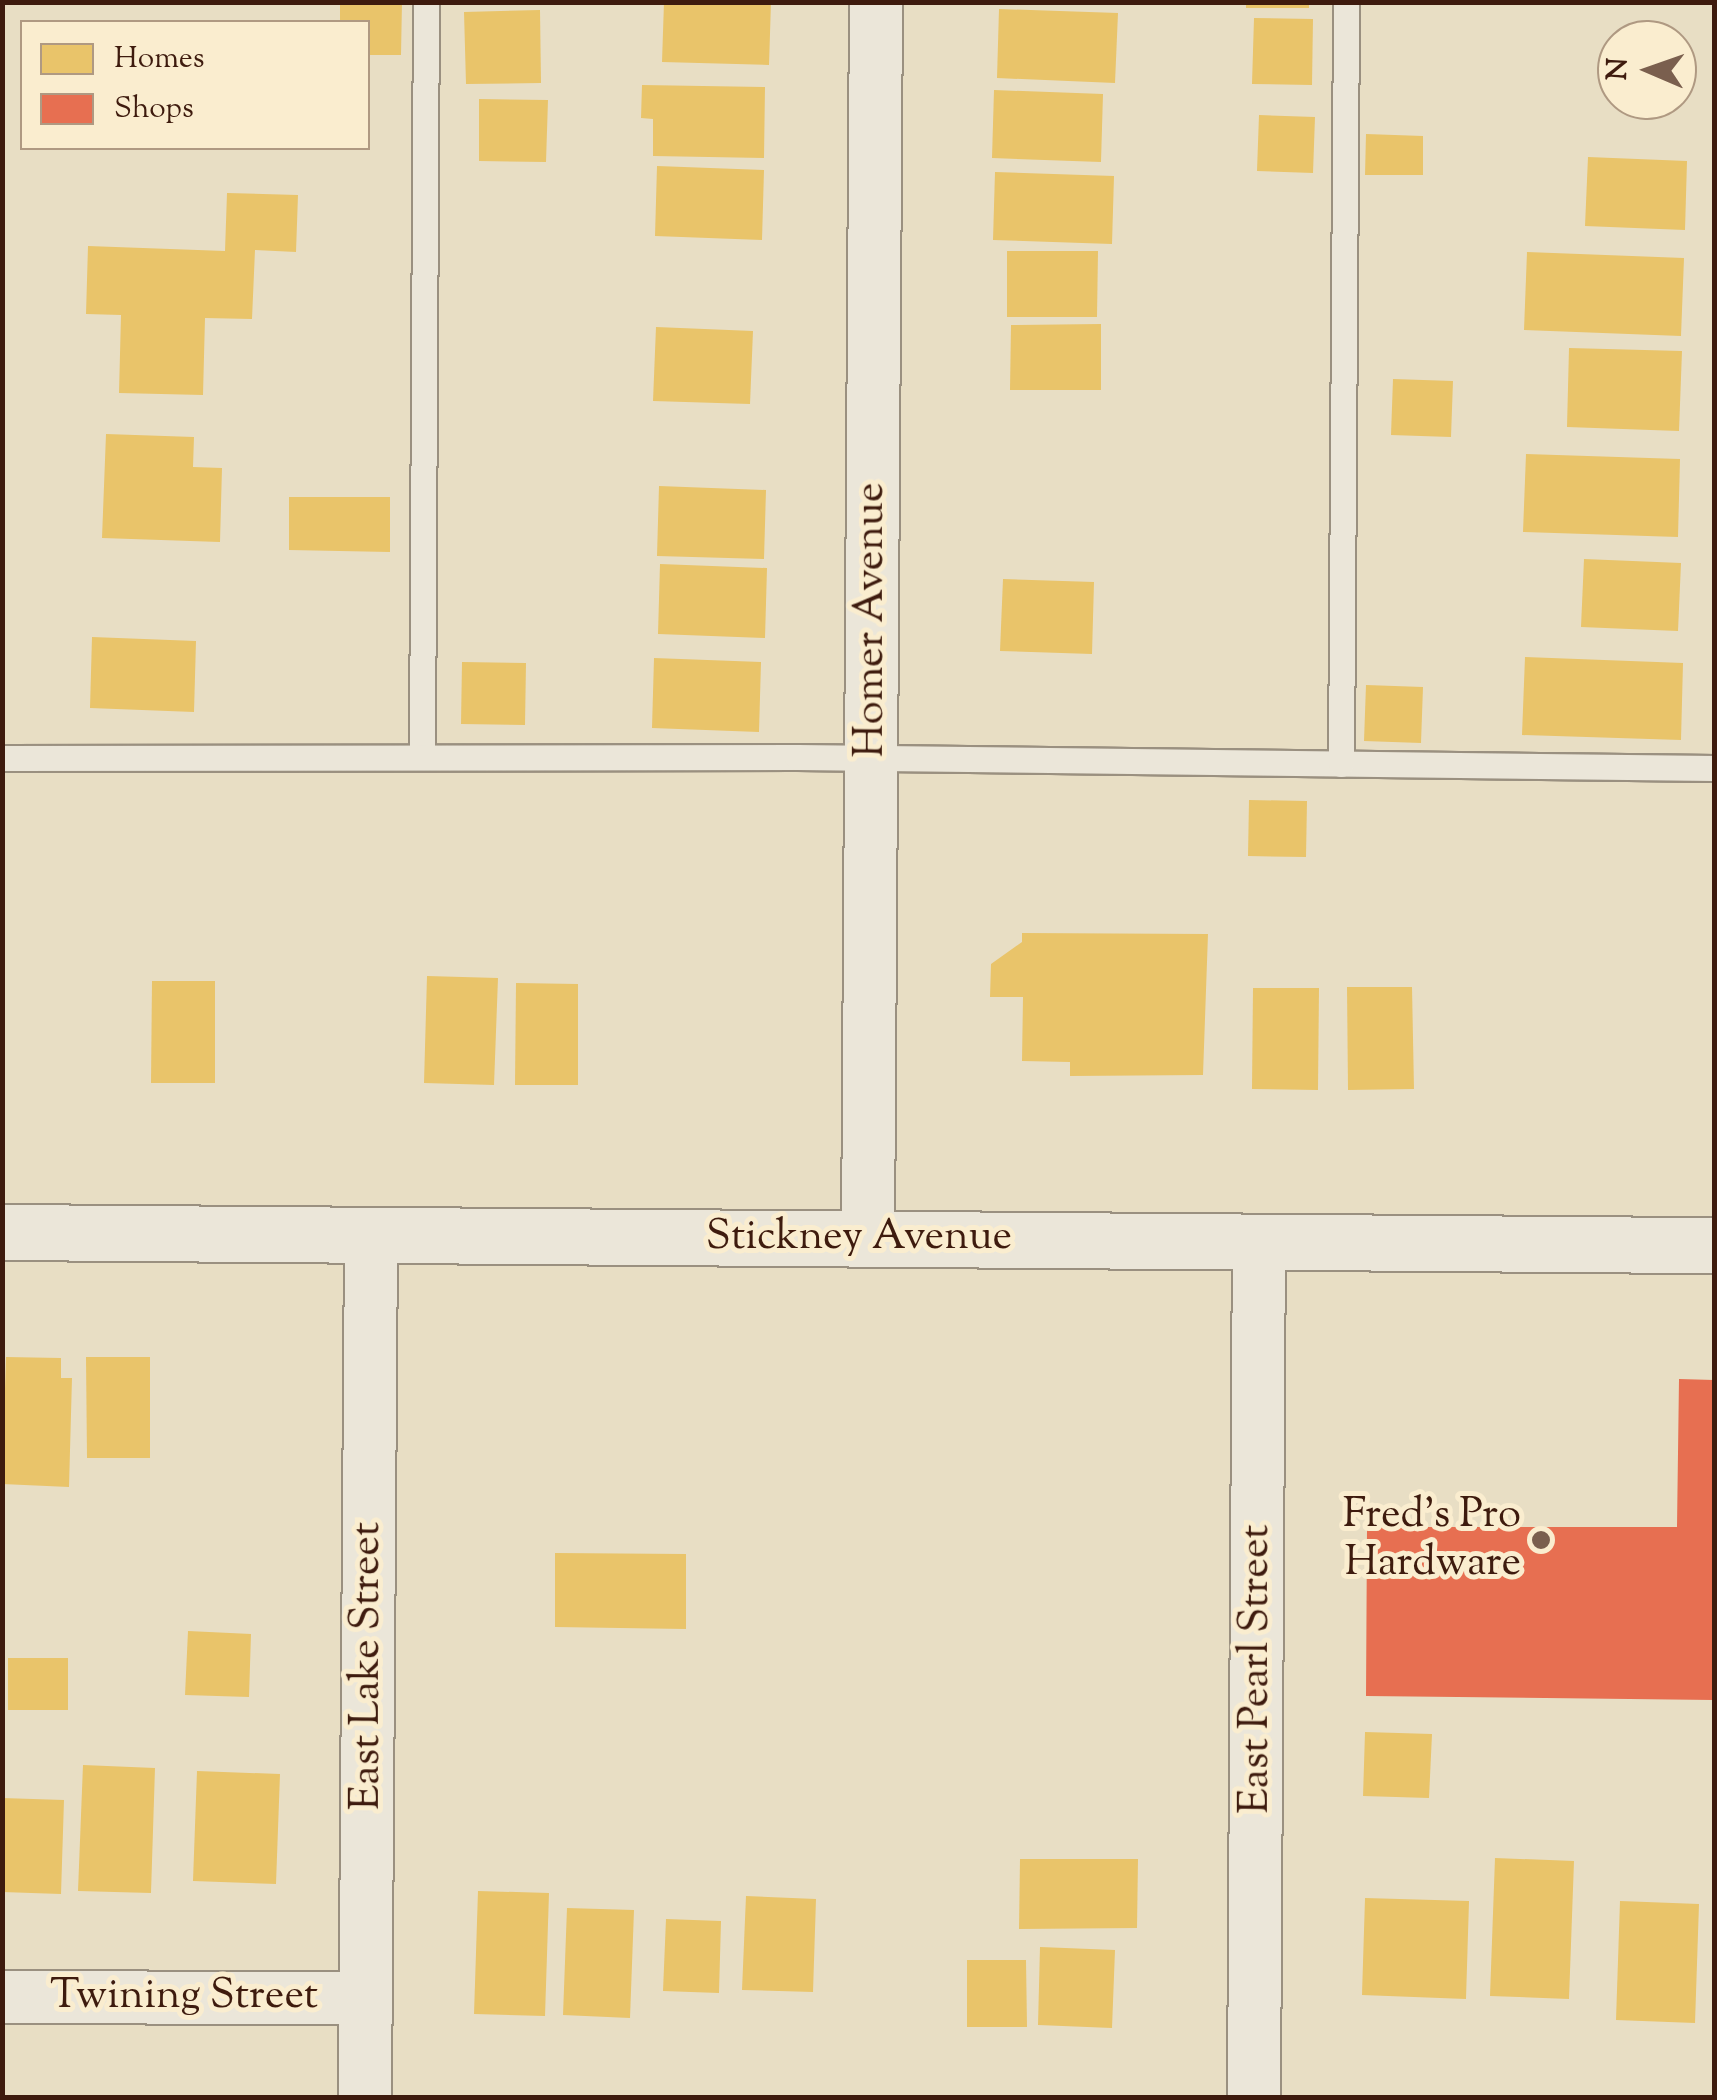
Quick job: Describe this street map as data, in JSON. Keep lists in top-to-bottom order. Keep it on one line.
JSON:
{"streets":{"street":["Homer Avenue","Stickney Avenue","East Lake Street","East Pearl Street","Twining Street"]},"crossings":[["Homer Avenue","Stickney Avenue"],["Stickney Avenue","East Lake Street"],["Stickney Avenue","East Pearl Street"],["East Lake Street","Twining Street"]],"places":["Fred's Pro Hardware"],"legend":["Homes","Shops"],"north":"left"}
